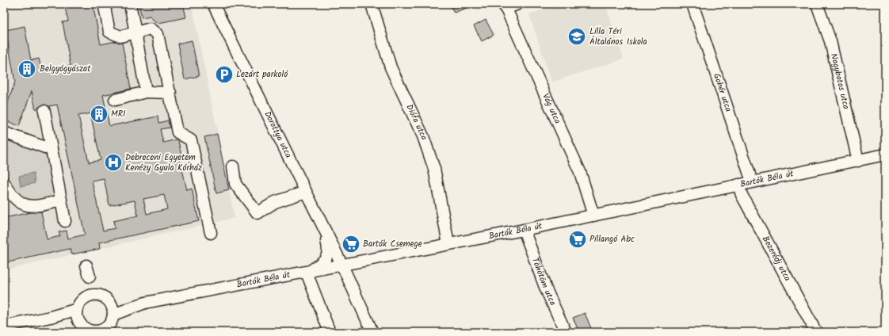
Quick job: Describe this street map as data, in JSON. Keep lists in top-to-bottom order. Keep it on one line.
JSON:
{"streets":{"street":["Nagybotos utca","Gohér utca","Vág utca","Diófa utca","Dorottya utca","Bartók Béla út","Bezerédj utca","Töhötöm utca"]},"crossings":[["Nagybotos utca","Bartók Béla út"],["Gohér utca","Bartók Béla út"],["Vág utca","Bartók Béla út"],["Diófa utca","Bartók Béla út"],["Dorottya utca","Bartók Béla út"],["Bartók Béla út","Bezerédj utca"],["Bartók Béla út","Töhötöm utca"]],"places":{"school or university":["Lilla Téri Általános Iskola"],"building":["Belgyógyászat","MRI"],"parking":["Lezárt parkoló"],"hospital":["Debreceni Egyetem Kenézy Gyula Kórház"],"supermarket":["Pillangó Abc","Bartók Csemege"]}}
